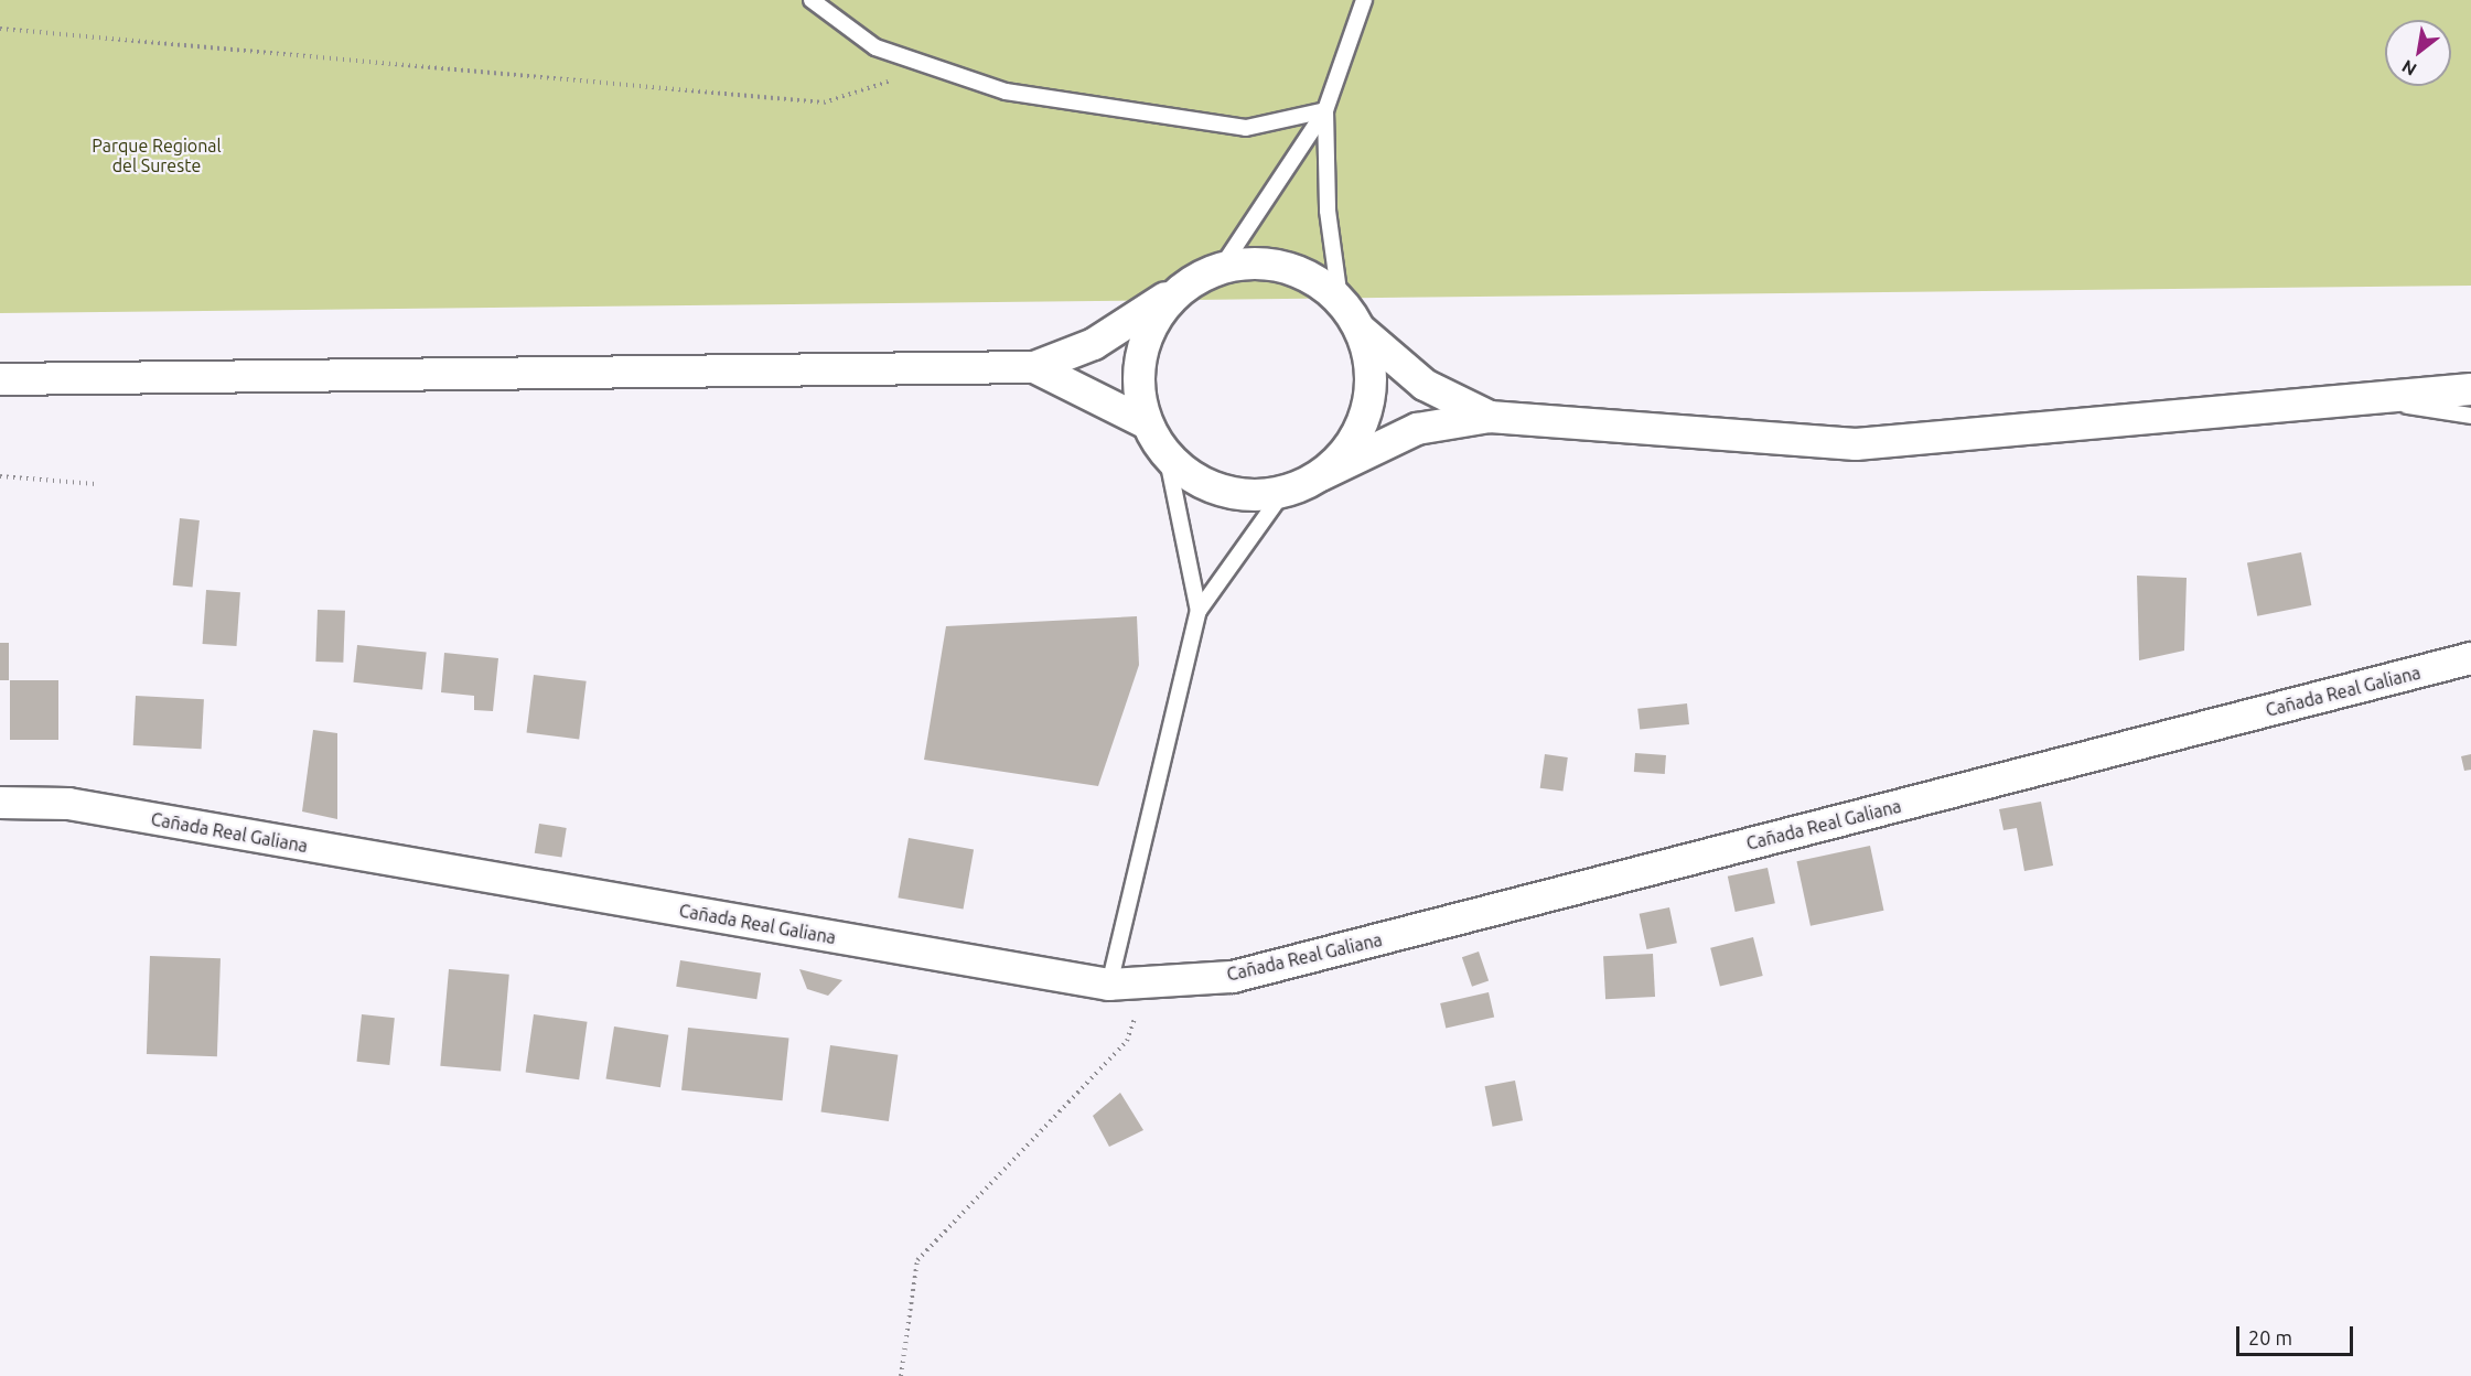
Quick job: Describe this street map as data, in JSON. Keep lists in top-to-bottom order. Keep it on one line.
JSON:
{"streets":{"street":["Cañada Real Galiana"]},"parks":["Parque Regional del Sureste"],"scale_bar":"20 m","north":"bottom left"}
